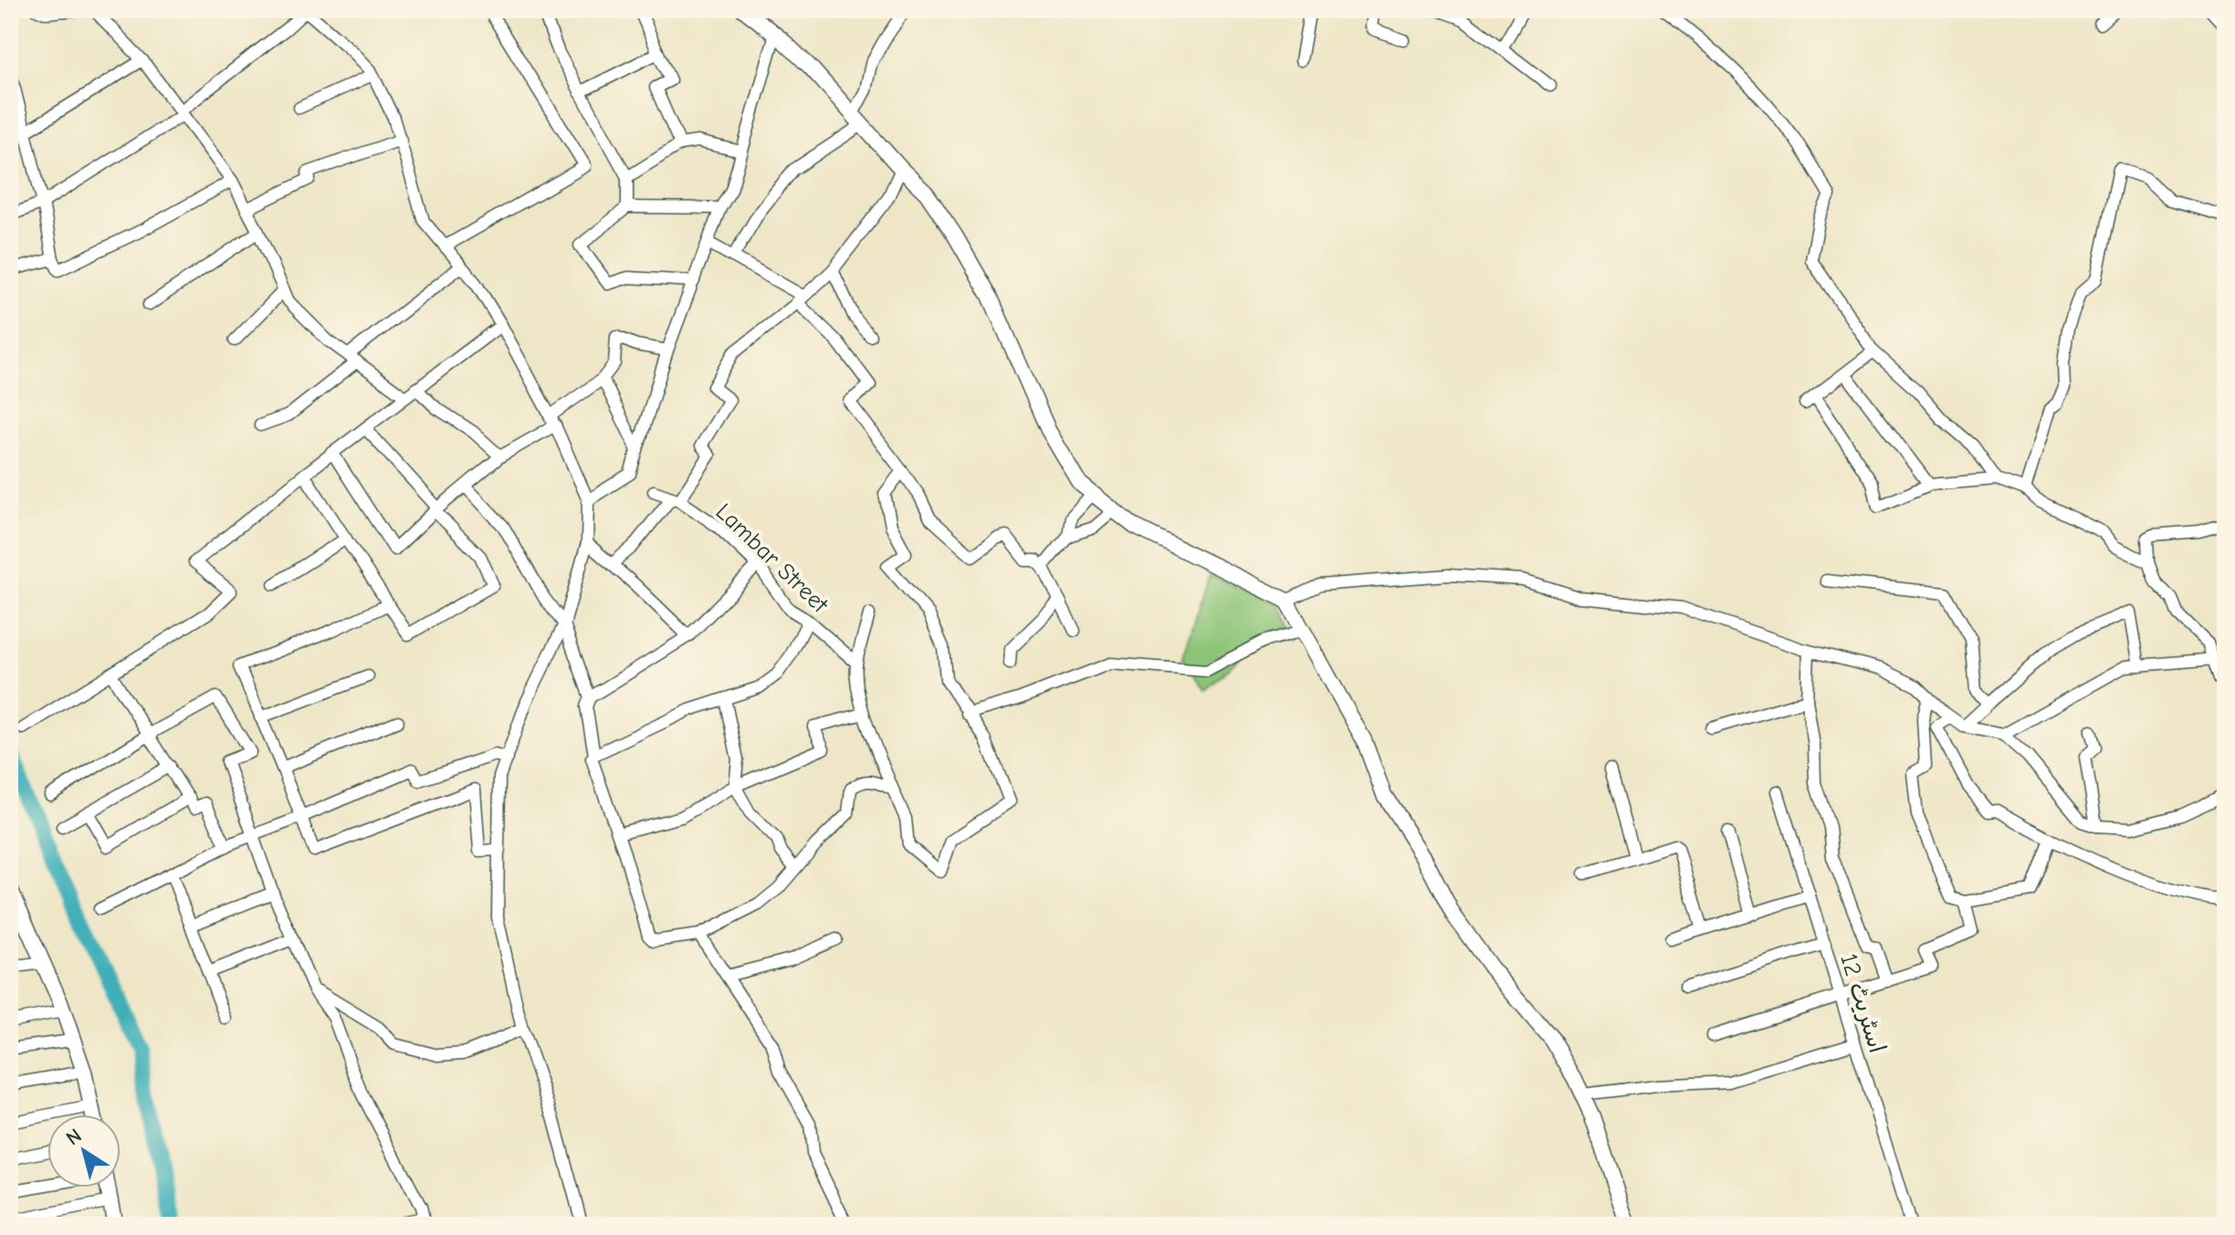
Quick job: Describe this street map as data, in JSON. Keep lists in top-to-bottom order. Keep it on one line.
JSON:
{"streets":{"street":["Lambar Street","اسٹریٹ 12"]},"north":"top left"}
